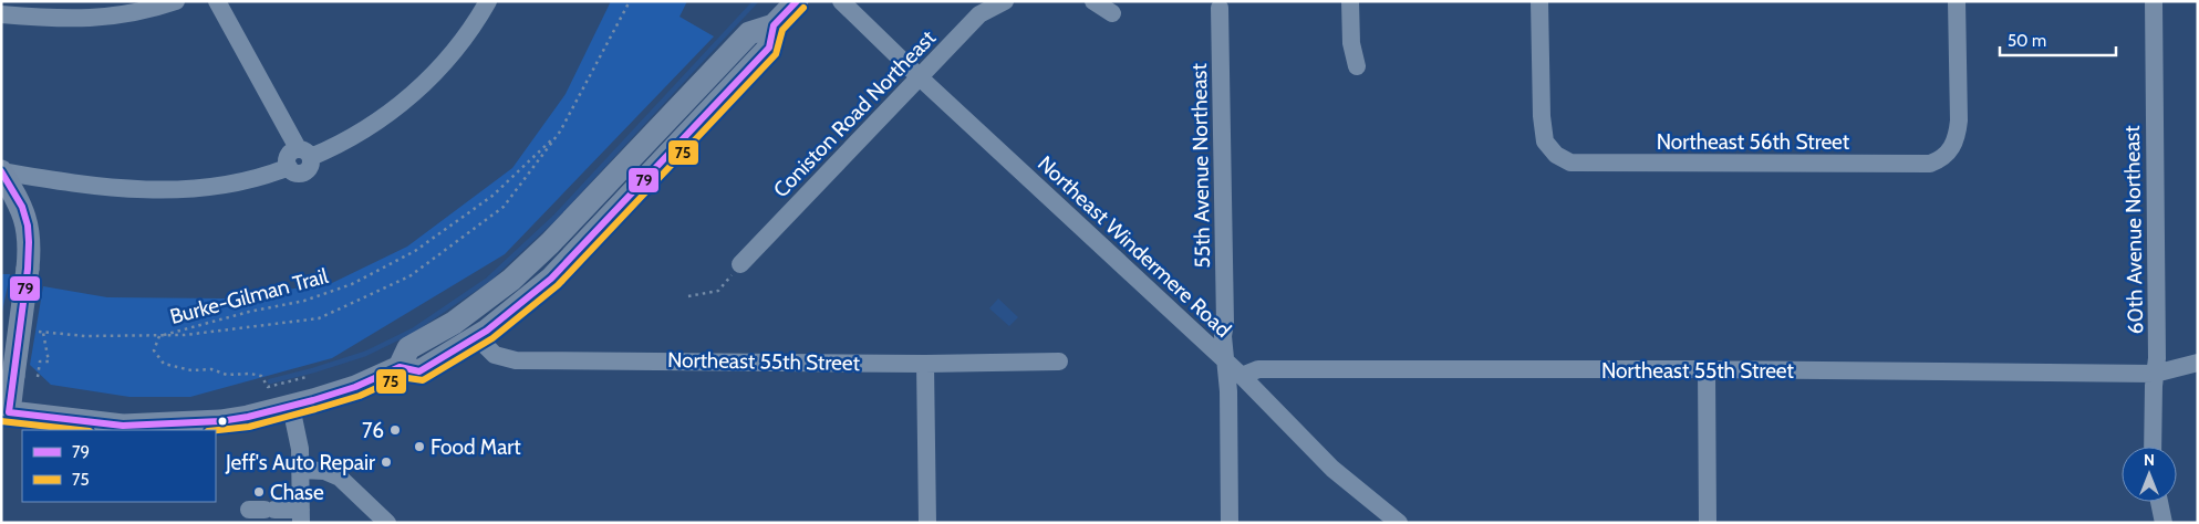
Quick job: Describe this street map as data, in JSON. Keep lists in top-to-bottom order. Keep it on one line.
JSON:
{"streets":{"street":["Coniston Road Northeast","Northeast 56th Street","55th Avenue Northeast","60th Avenue Northeast","Northeast Windermere Road","Northeast 55th Street"],"path":["Burke-Gilman Trail"]},"crossings":[["Coniston Road Northeast","Northeast Windermere Road"],["55th Avenue Northeast","Northeast Windermere Road"],["60th Avenue Northeast","Northeast 55th Street"],["Northeast Windermere Road","Northeast 55th Street"]],"places":["76","Food Mart","Jeff's Auto Repair","Chase"],"lines":["transit line 79","transit line 75"],"legend":["79","75"],"scale_bar":"50 m","north":"top"}
